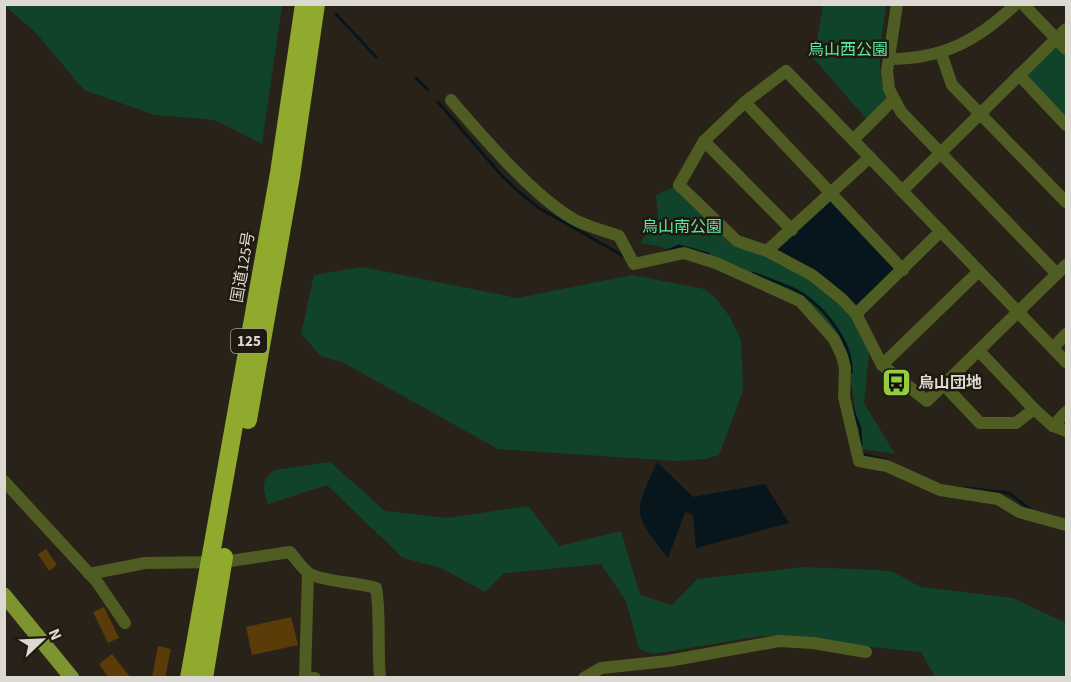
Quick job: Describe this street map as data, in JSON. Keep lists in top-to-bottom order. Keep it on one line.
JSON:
{"streets":{"highway":["国道125号","125"]},"parks":["烏山西公園","烏山南公園"],"places":{"bus stop":["烏山団地"]},"north":"top right"}
